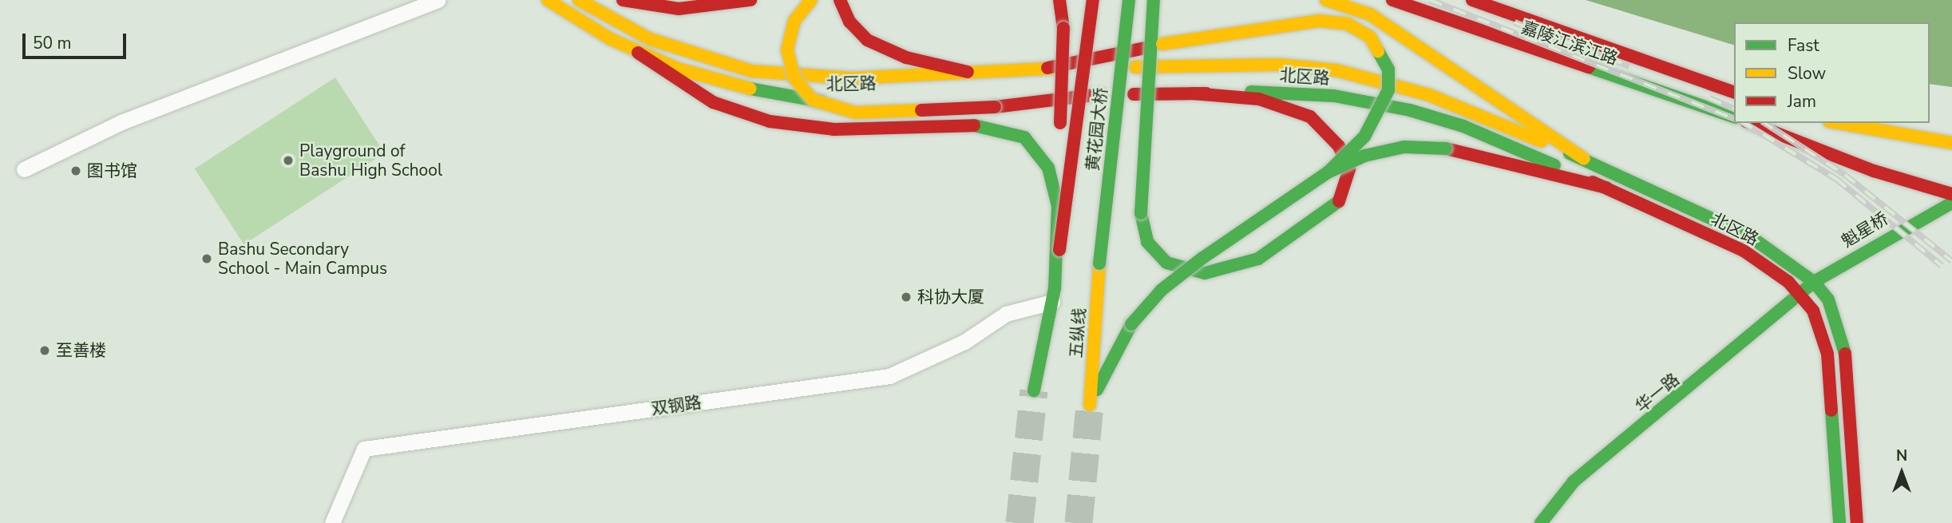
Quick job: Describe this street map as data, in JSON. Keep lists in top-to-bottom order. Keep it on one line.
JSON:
{"streets":{"main road":["嘉陵江滨江路","北区路","黄花园大桥","魁星桥","五纵线","华一路"],"street":["双钢路"]},"crossings":[["北区路","魁星桥"],["北区路","华一路"],["黄花园大桥","五纵线"],["魁星桥","华一路"],["五纵线","双钢路"]],"places":["Playground of Bashu High School","图书馆","Bashu Secondary School - Main Campus","科协大厦","至善楼"],"legend":["Fast","Slow","Jam"],"scale_bar":"50 m","north":"top"}
